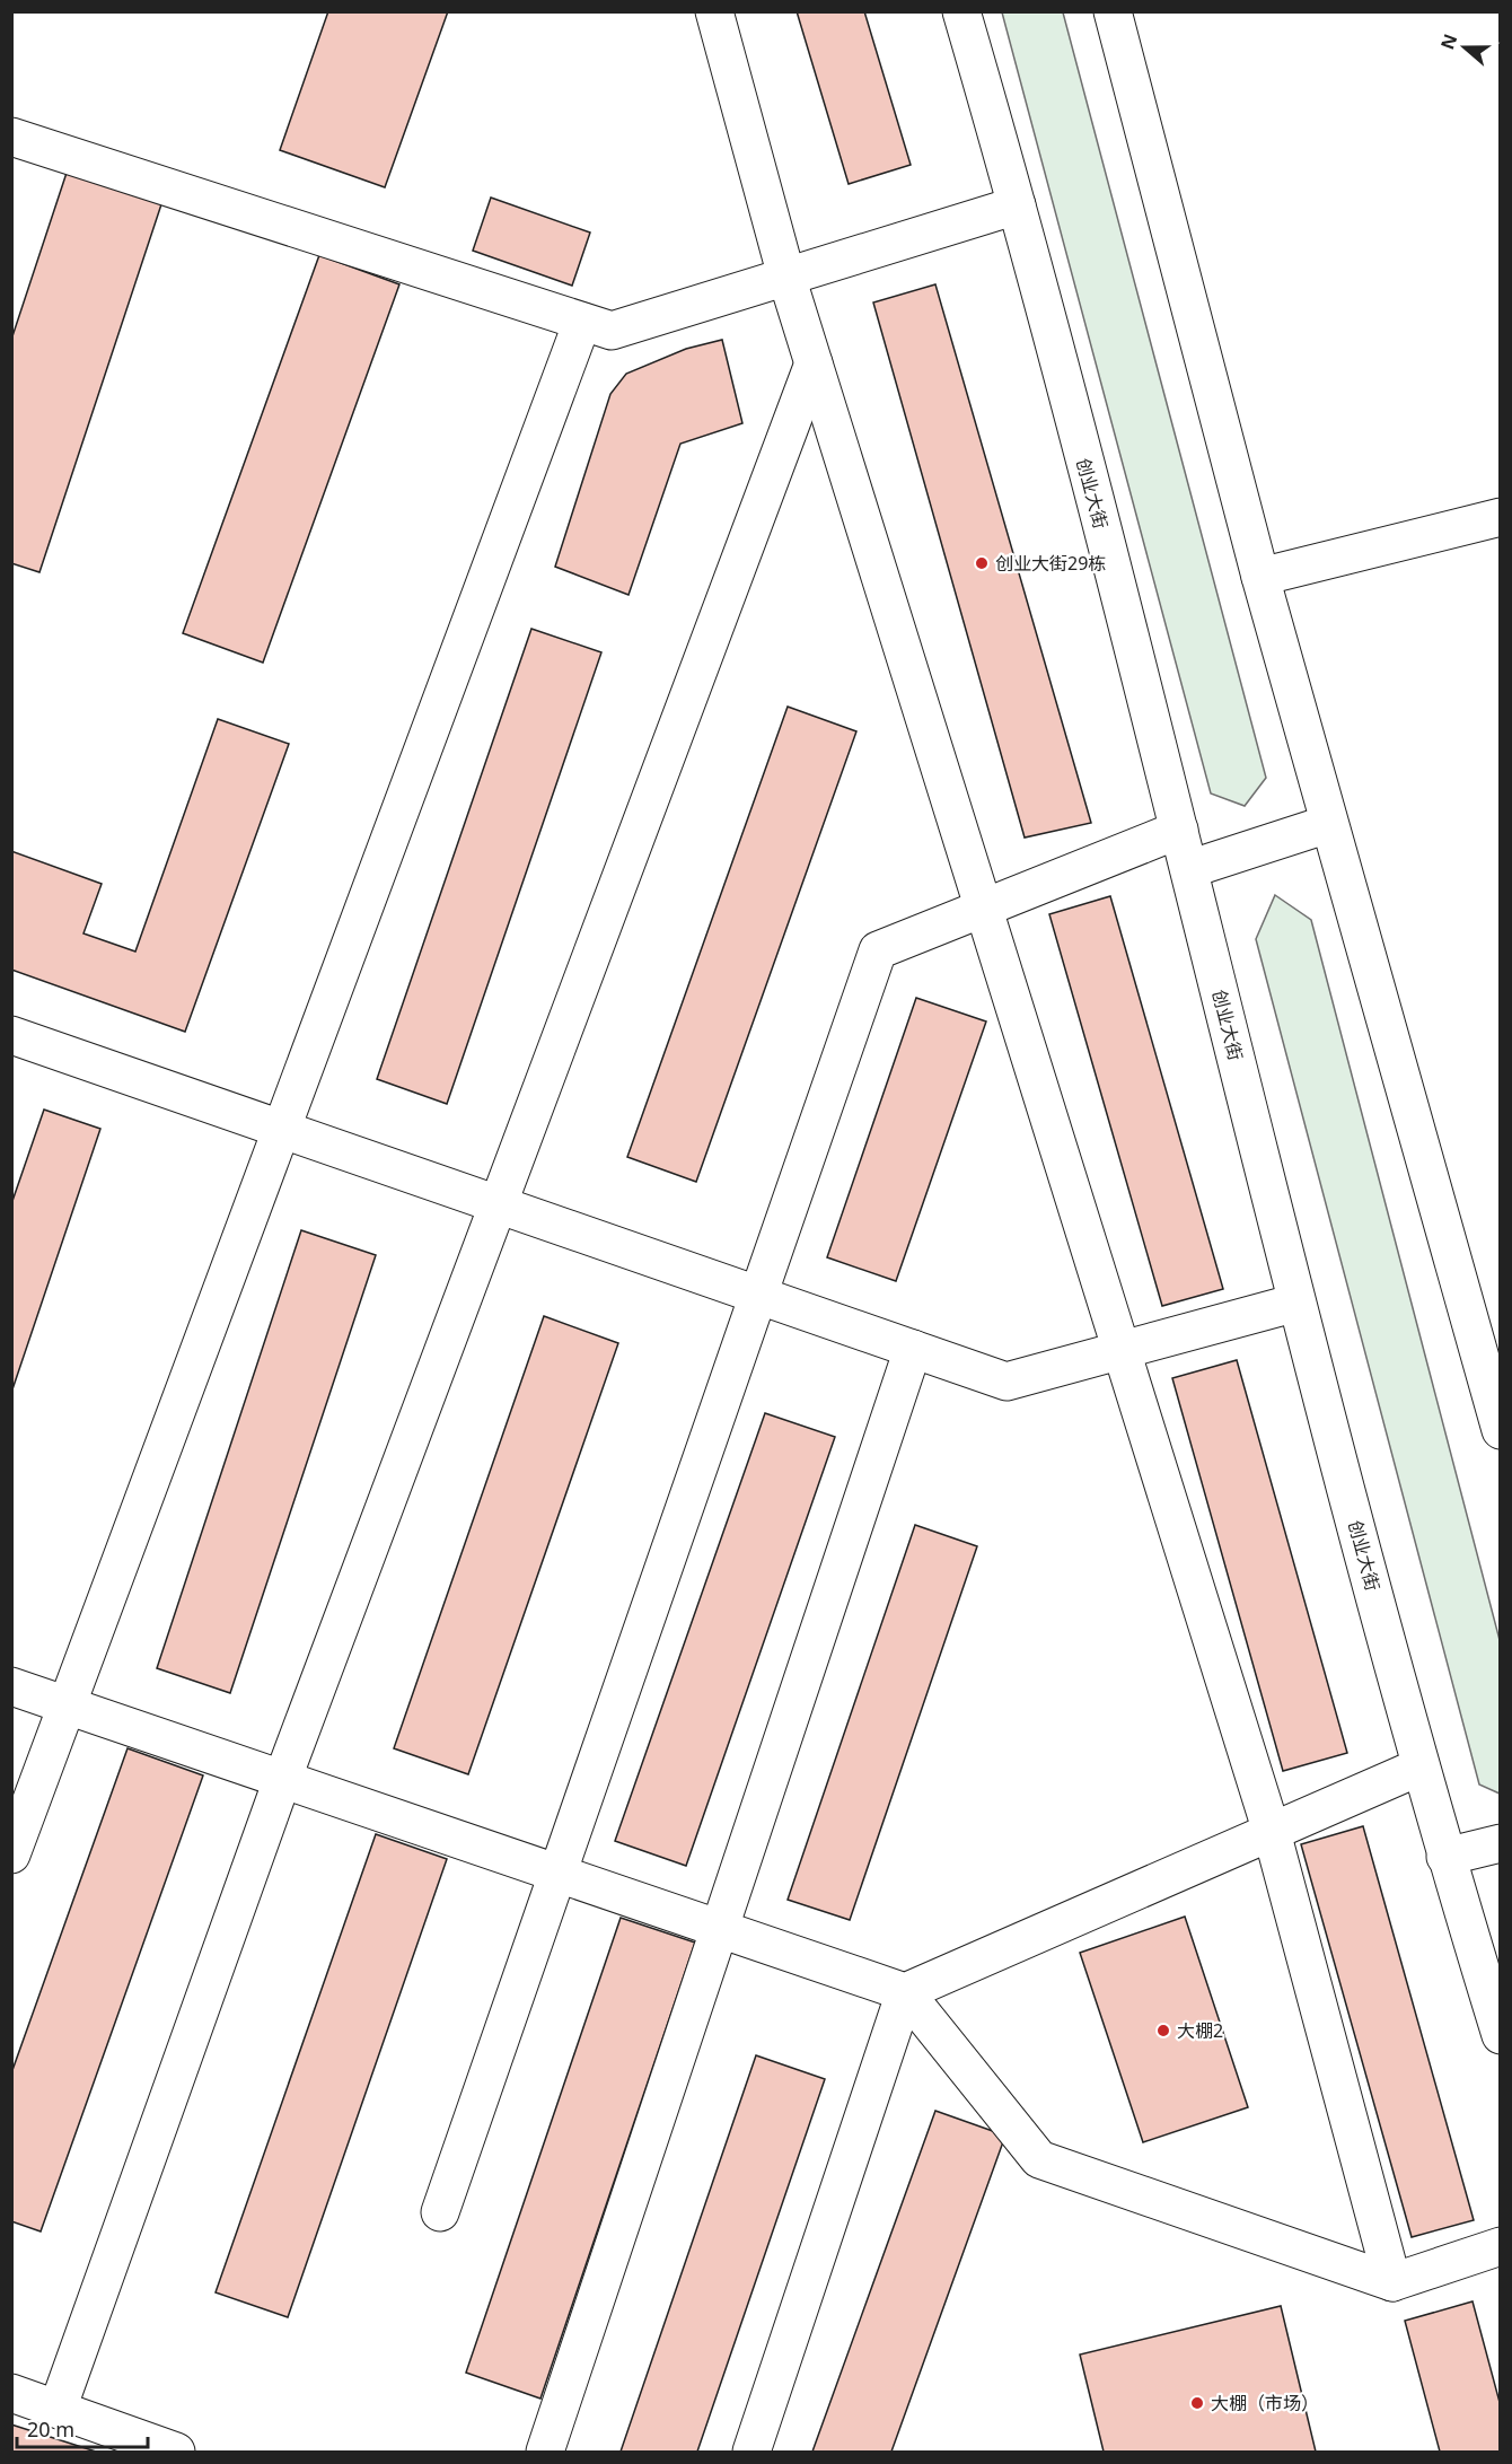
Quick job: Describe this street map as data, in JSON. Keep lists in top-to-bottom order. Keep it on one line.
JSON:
{"streets":{"street":["创业大街"]},"places":["创业大街29栋","大棚2","大棚（市场）"],"scale_bar":"20 m","north":"left"}
